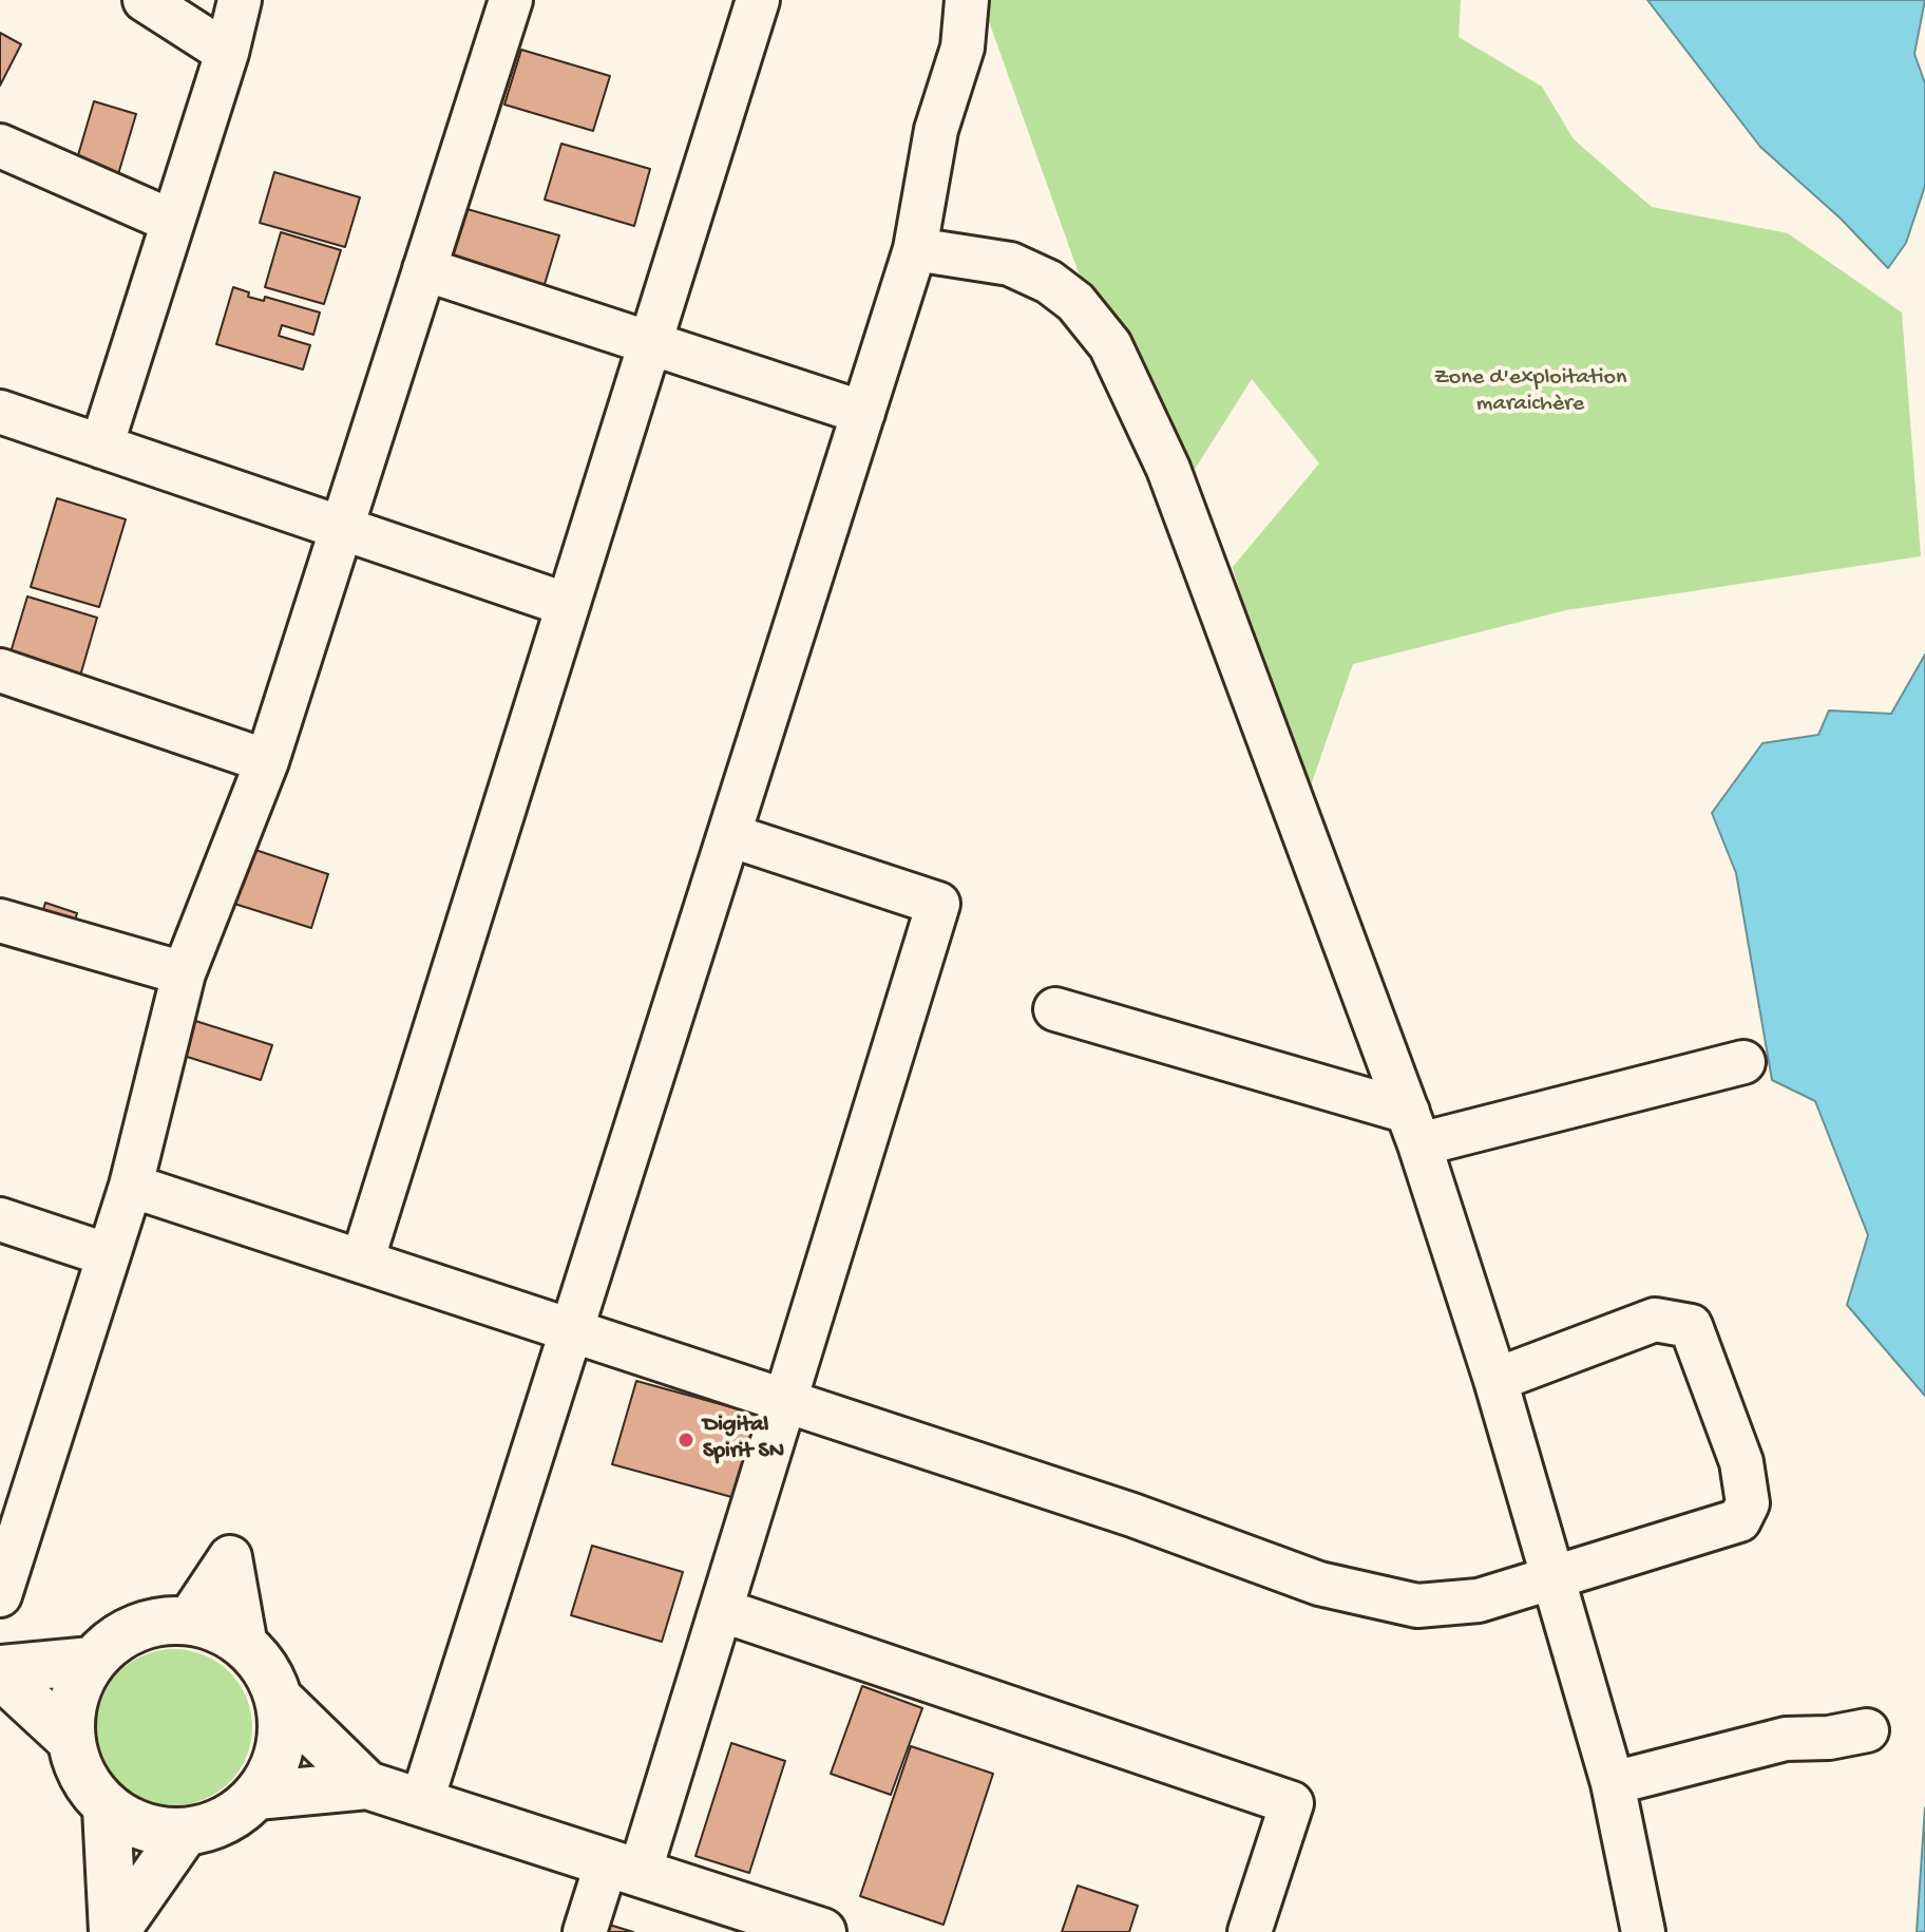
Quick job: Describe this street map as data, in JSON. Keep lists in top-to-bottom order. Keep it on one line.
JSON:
{"parks":["Zone d'exploitation maraichère"],"places":["Digital Spirit SN"]}
